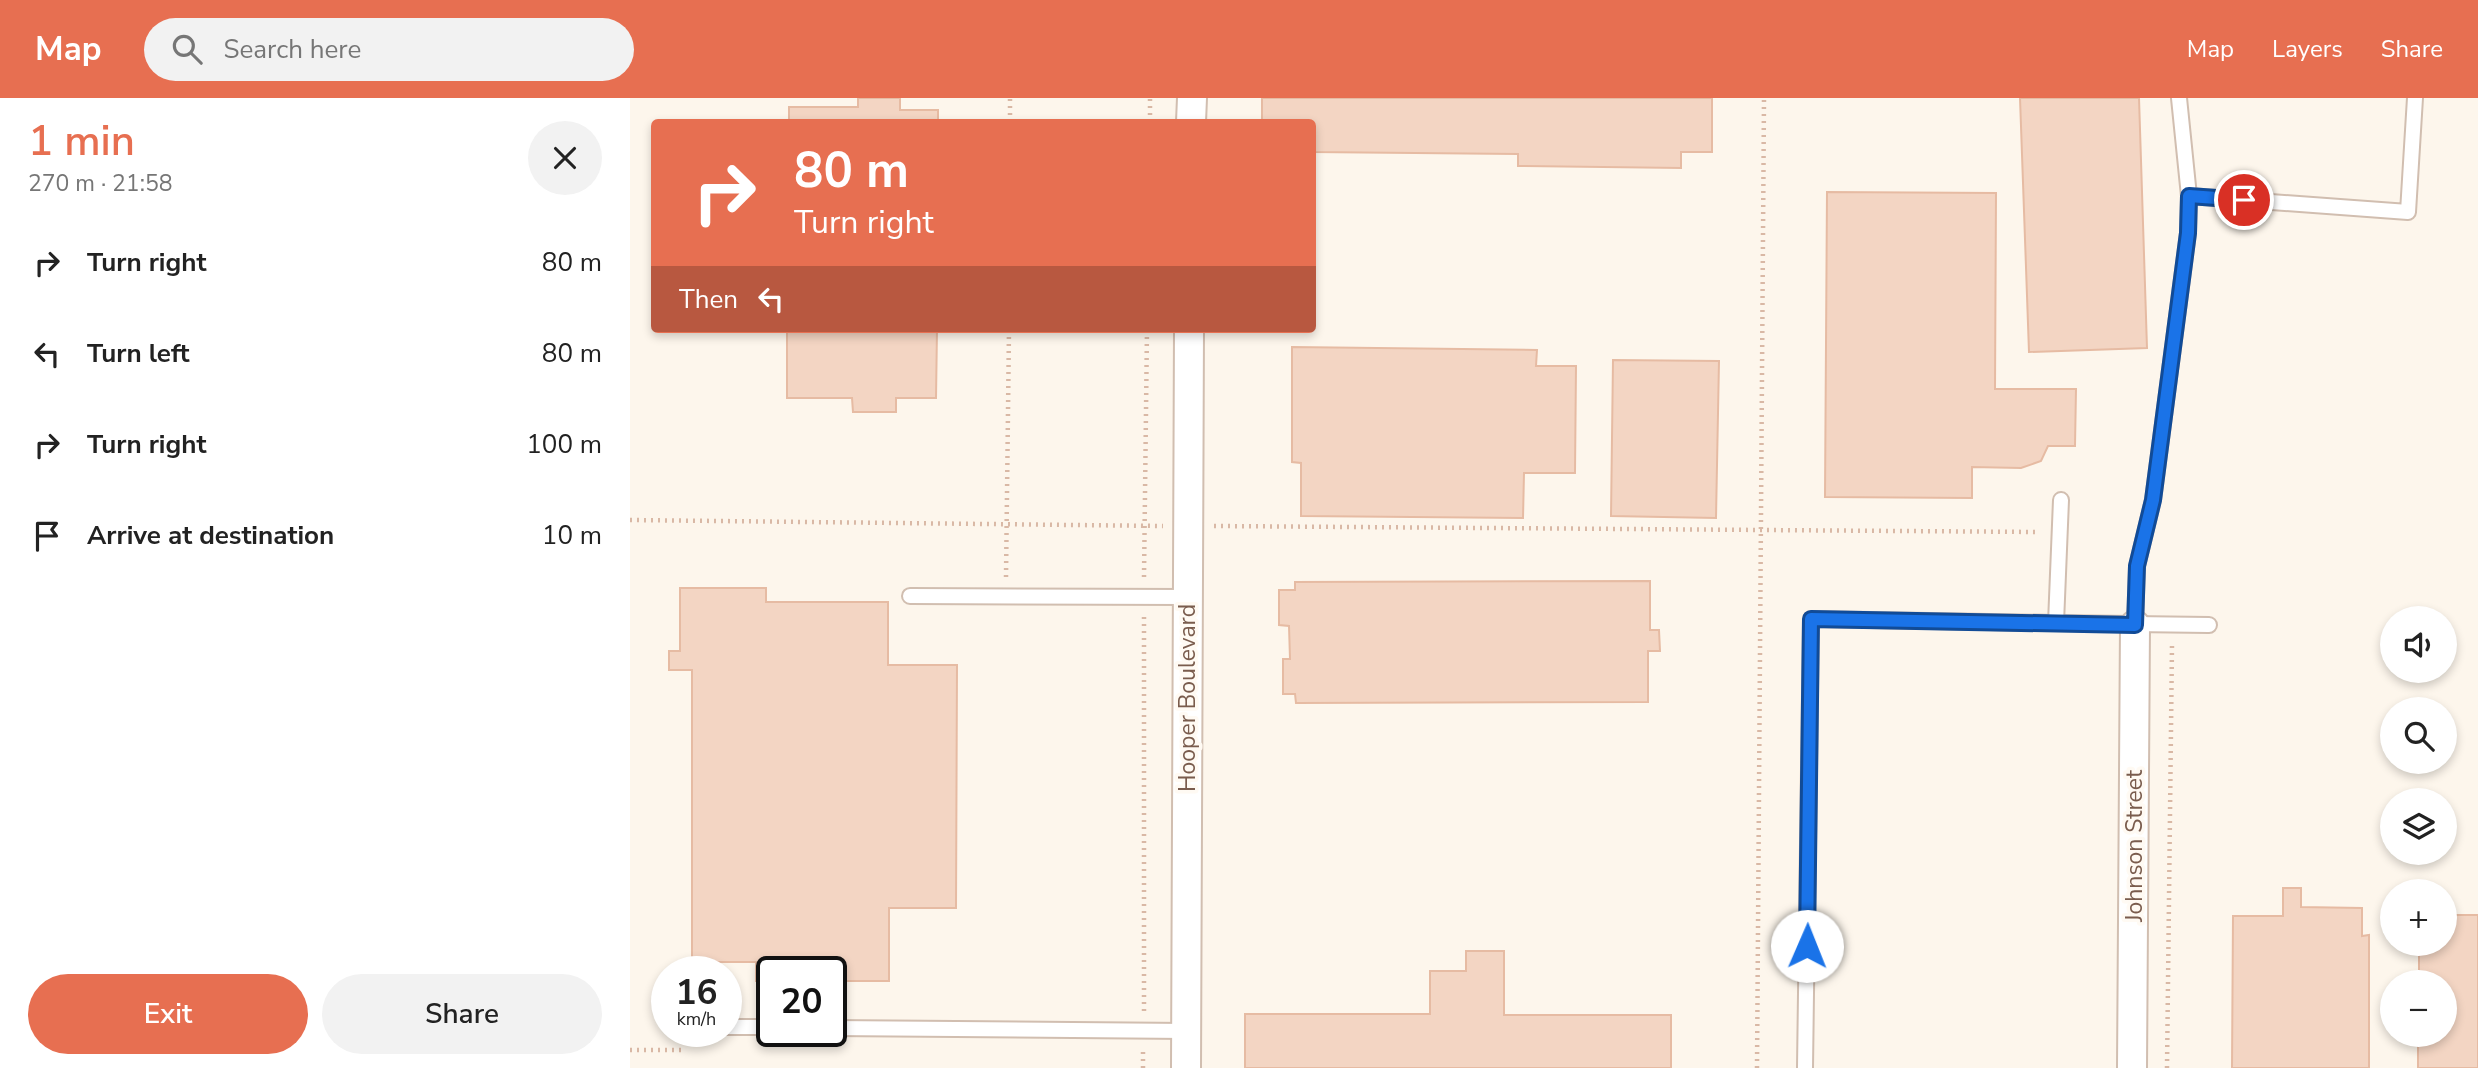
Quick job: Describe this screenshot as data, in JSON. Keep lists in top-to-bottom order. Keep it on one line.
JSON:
{"streets":{"street":["Hooper Boulevard","Johnson Street"]},"page":{"header":"Map","search":"Search here","nav":["Map","Layers","Share"],"heading":["1 min","270 m · 21:58"],"turn":["80 m","Turn right"],"list":[{"name":"Turn right","value":"80 m"},{"name":"Turn left","value":"80 m"},{"name":"Turn right","value":"100 m"},{"name":"Arrive at destination","value":"10 m"}],"then":"Then","map_buttons":["+","−"],"speed":"16 km/h","limit":"20","buttons":["Exit","Share"]}}
